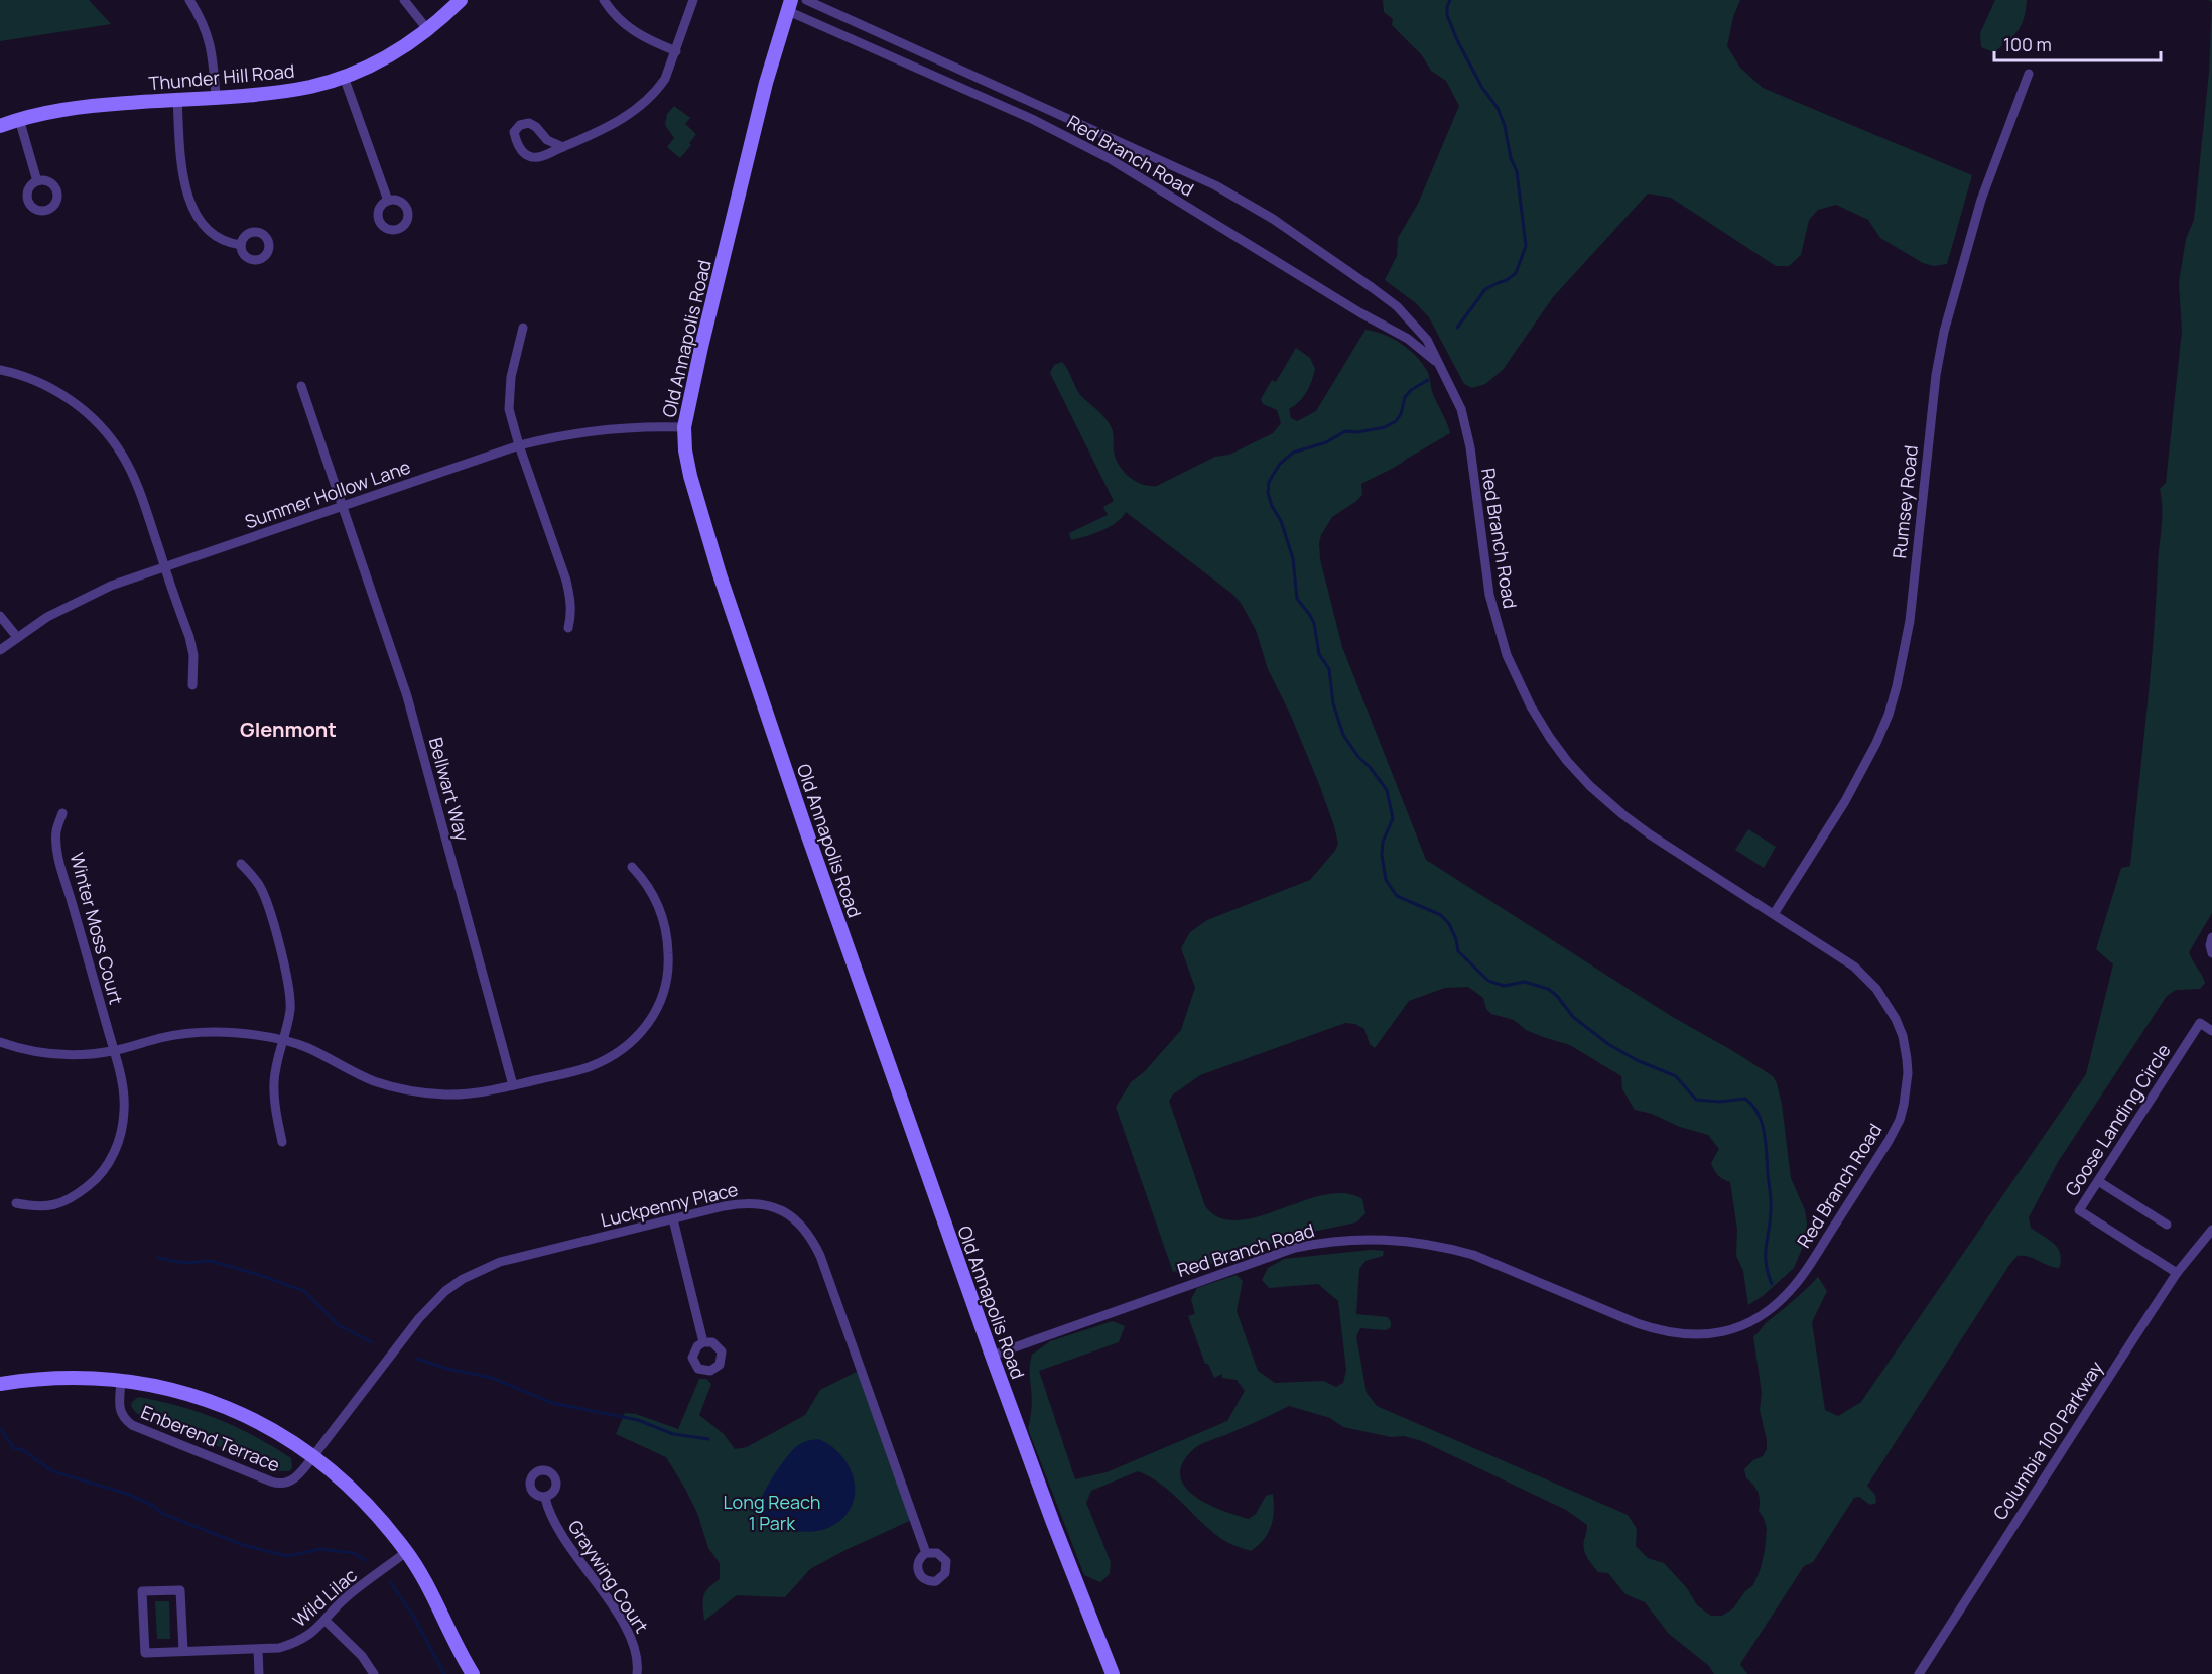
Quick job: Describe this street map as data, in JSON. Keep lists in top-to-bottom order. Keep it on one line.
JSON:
{"streets":{"main road":["Thunder Hill Road","Old Annapolis Road"],"street":["Red Branch Road","Summer Hollow Lane","Rumsey Road","Bellwart Way","Winter Moss Court","Goose Landing Circle","Luckpenny Place","Enberend Terrace","Columbia 100 Parkway","Graywing Court","Wild Lilac"]},"crossings":[["Red Branch Road","Old Annapolis Road"],["Red Branch Road","Rumsey Road"],["Old Annapolis Road","Summer Hollow Lane"],["Summer Hollow Lane","Bellwart Way"],["Goose Landing Circle","Columbia 100 Parkway"],["Luckpenny Place","Enberend Terrace"]],"districts":["Glenmont"],"parks":["Long Reach 1 Park"],"scale_bar":"100 m"}
